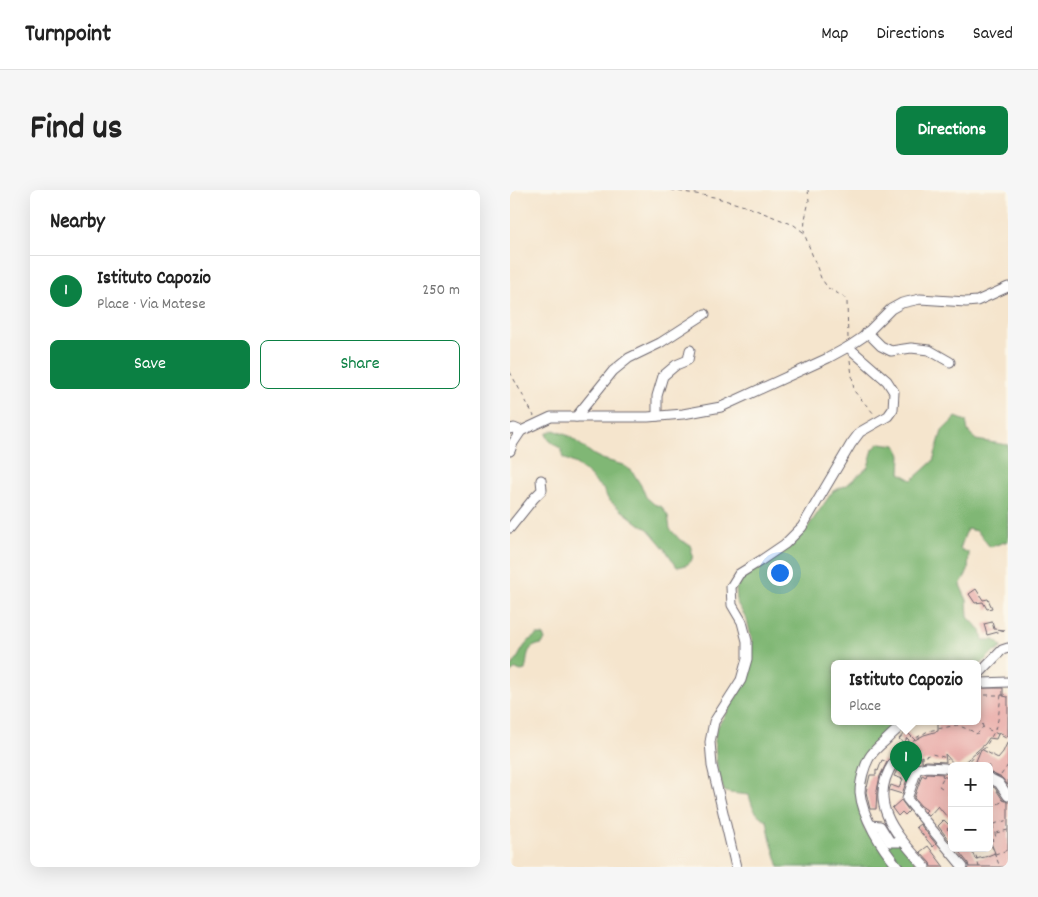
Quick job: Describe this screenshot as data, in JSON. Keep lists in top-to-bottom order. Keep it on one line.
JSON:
{"page":{"header":"Turnpoint","nav":["Map","Directions","Saved"],"title":"Find us","buttons":["Directions",["Save","Share"]],"heading":"Nearby","list":[{"mark":"1","name":"Istituto Capozio","note":"Place · Via Matese","value":"250 m"}],"popup":["Istituto Capozio","Place"],"pins":"1","map_buttons":["+","−"]}}
